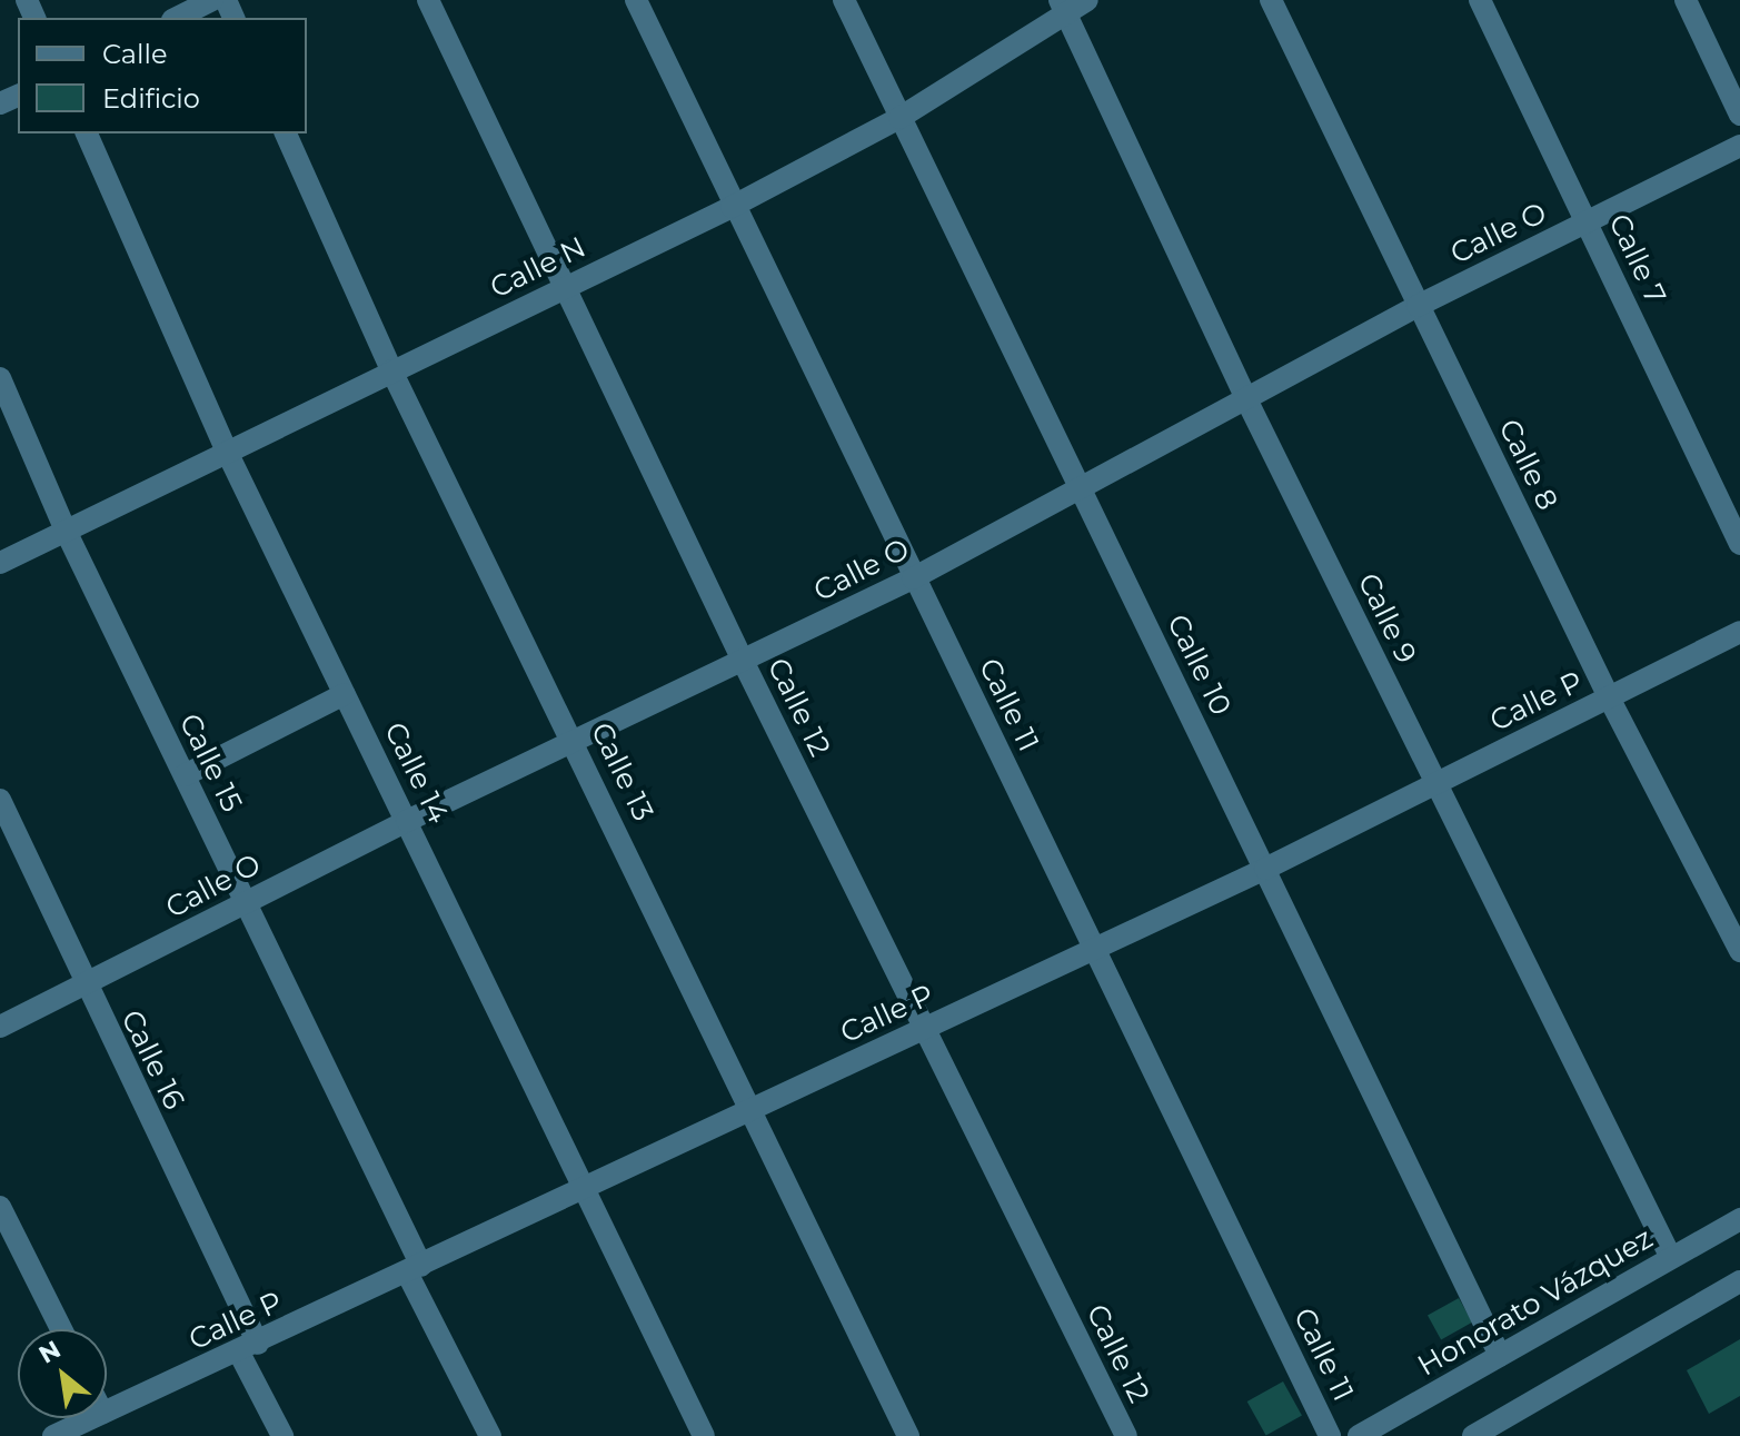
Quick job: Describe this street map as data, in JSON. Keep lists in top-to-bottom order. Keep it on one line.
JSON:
{"streets":{"street":["Calle O","Calle 7","Calle N","Calle 8","Calle 9","Calle 10","Calle P","Calle 11","Calle 12","Calle 15","Calle 13","Calle 14","Calle 16","Honorato Vázquez"]},"crossings":[["Calle O","Calle 7"],["Calle O","Calle 8"],["Calle O","Calle 9"],["Calle O","Calle 10"],["Calle O","Calle 11"],["Calle O","Calle 12"],["Calle O","Calle 15"],["Calle O","Calle 13"],["Calle O","Calle 14"],["Calle O","Calle 16"],["Calle N","Calle 9"],["Calle N","Calle 10"],["Calle N","Calle 11"],["Calle N","Calle 12"],["Calle N","Calle 15"],["Calle N","Calle 13"],["Calle N","Calle 14"],["Calle 8","Calle P"],["Calle 9","Calle P"],["Calle 9","Honorato Vázquez"],["Calle 10","Calle P"],["Calle 10","Honorato Vázquez"],["Calle P","Calle 11"],["Calle P","Calle 12"],["Calle P","Calle 15"],["Calle P","Calle 13"],["Calle P","Calle 14"],["Calle P","Calle 16"]],"legend":["Calle","Edificio"],"north":"top left"}
